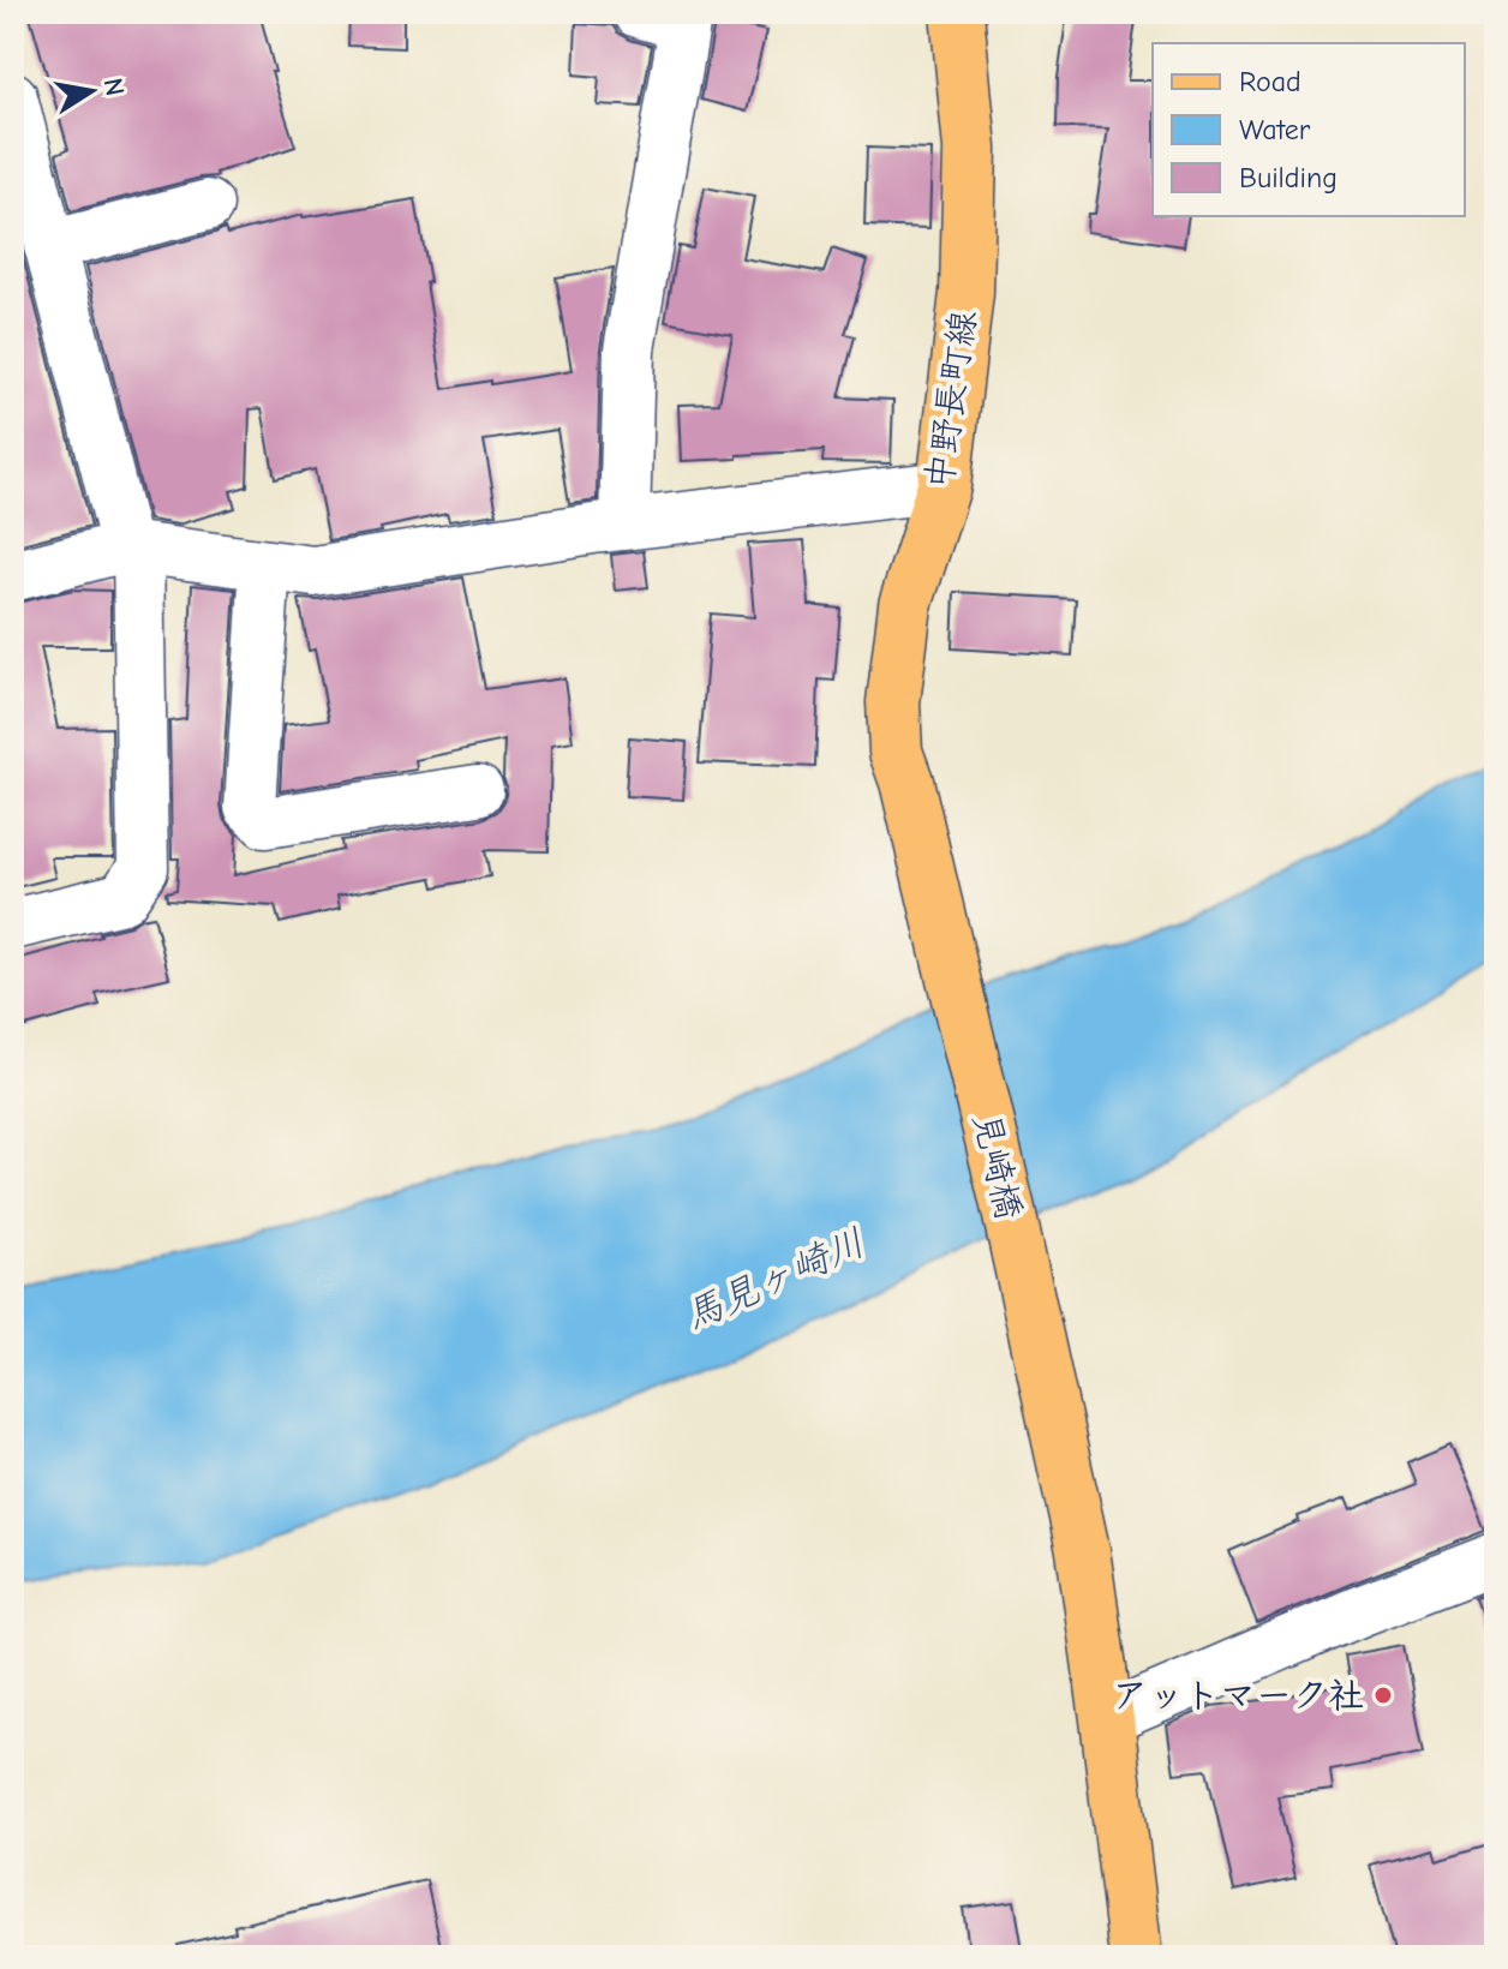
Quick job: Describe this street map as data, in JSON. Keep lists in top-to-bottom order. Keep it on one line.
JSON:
{"streets":{"main road":["中野長町線","見崎橋"]},"crossings":[["中野長町線","見崎橋"]],"water":["馬見ヶ崎川"],"places":["アットマーク社"],"legend":["Road","Water","Building"],"north":"right"}
